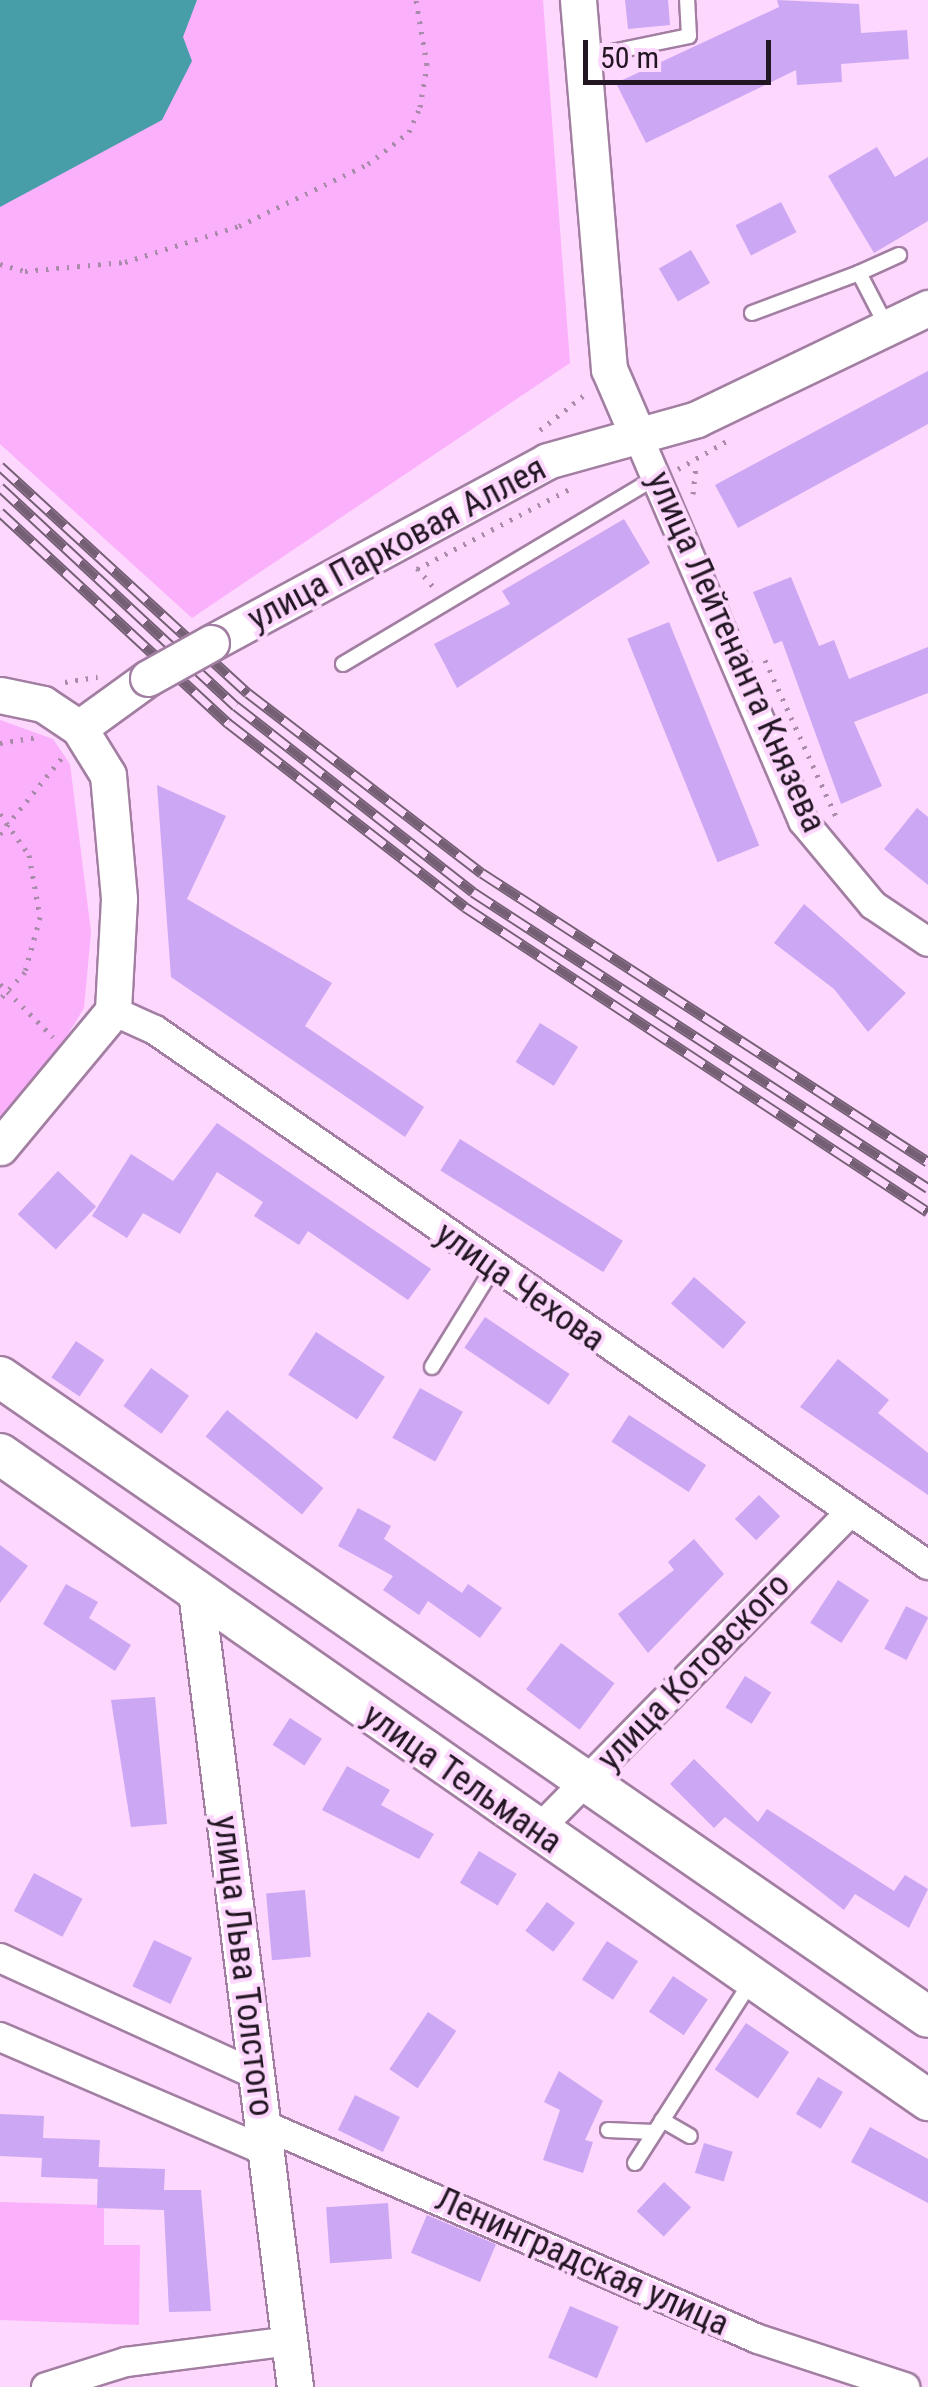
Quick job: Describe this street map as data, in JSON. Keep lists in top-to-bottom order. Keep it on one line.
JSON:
{"streets":{"main road":["улица Тельмана"],"street":["улица Парковая Аллея","улица Лейтенанта Князева","улица Чехова","улица Котовского","улица Льва Толстого","Ленинградская улица"]},"crossings":[["улица Парковая Аллея","улица Лейтенанта Князева"],["улица Чехова","улица Котовского"],["улица Котовского","улица Тельмана"],["улица Тельмана","улица Льва Толстого"],["улица Льва Толстого","Ленинградская улица"]],"scale_bar":"50 m"}
